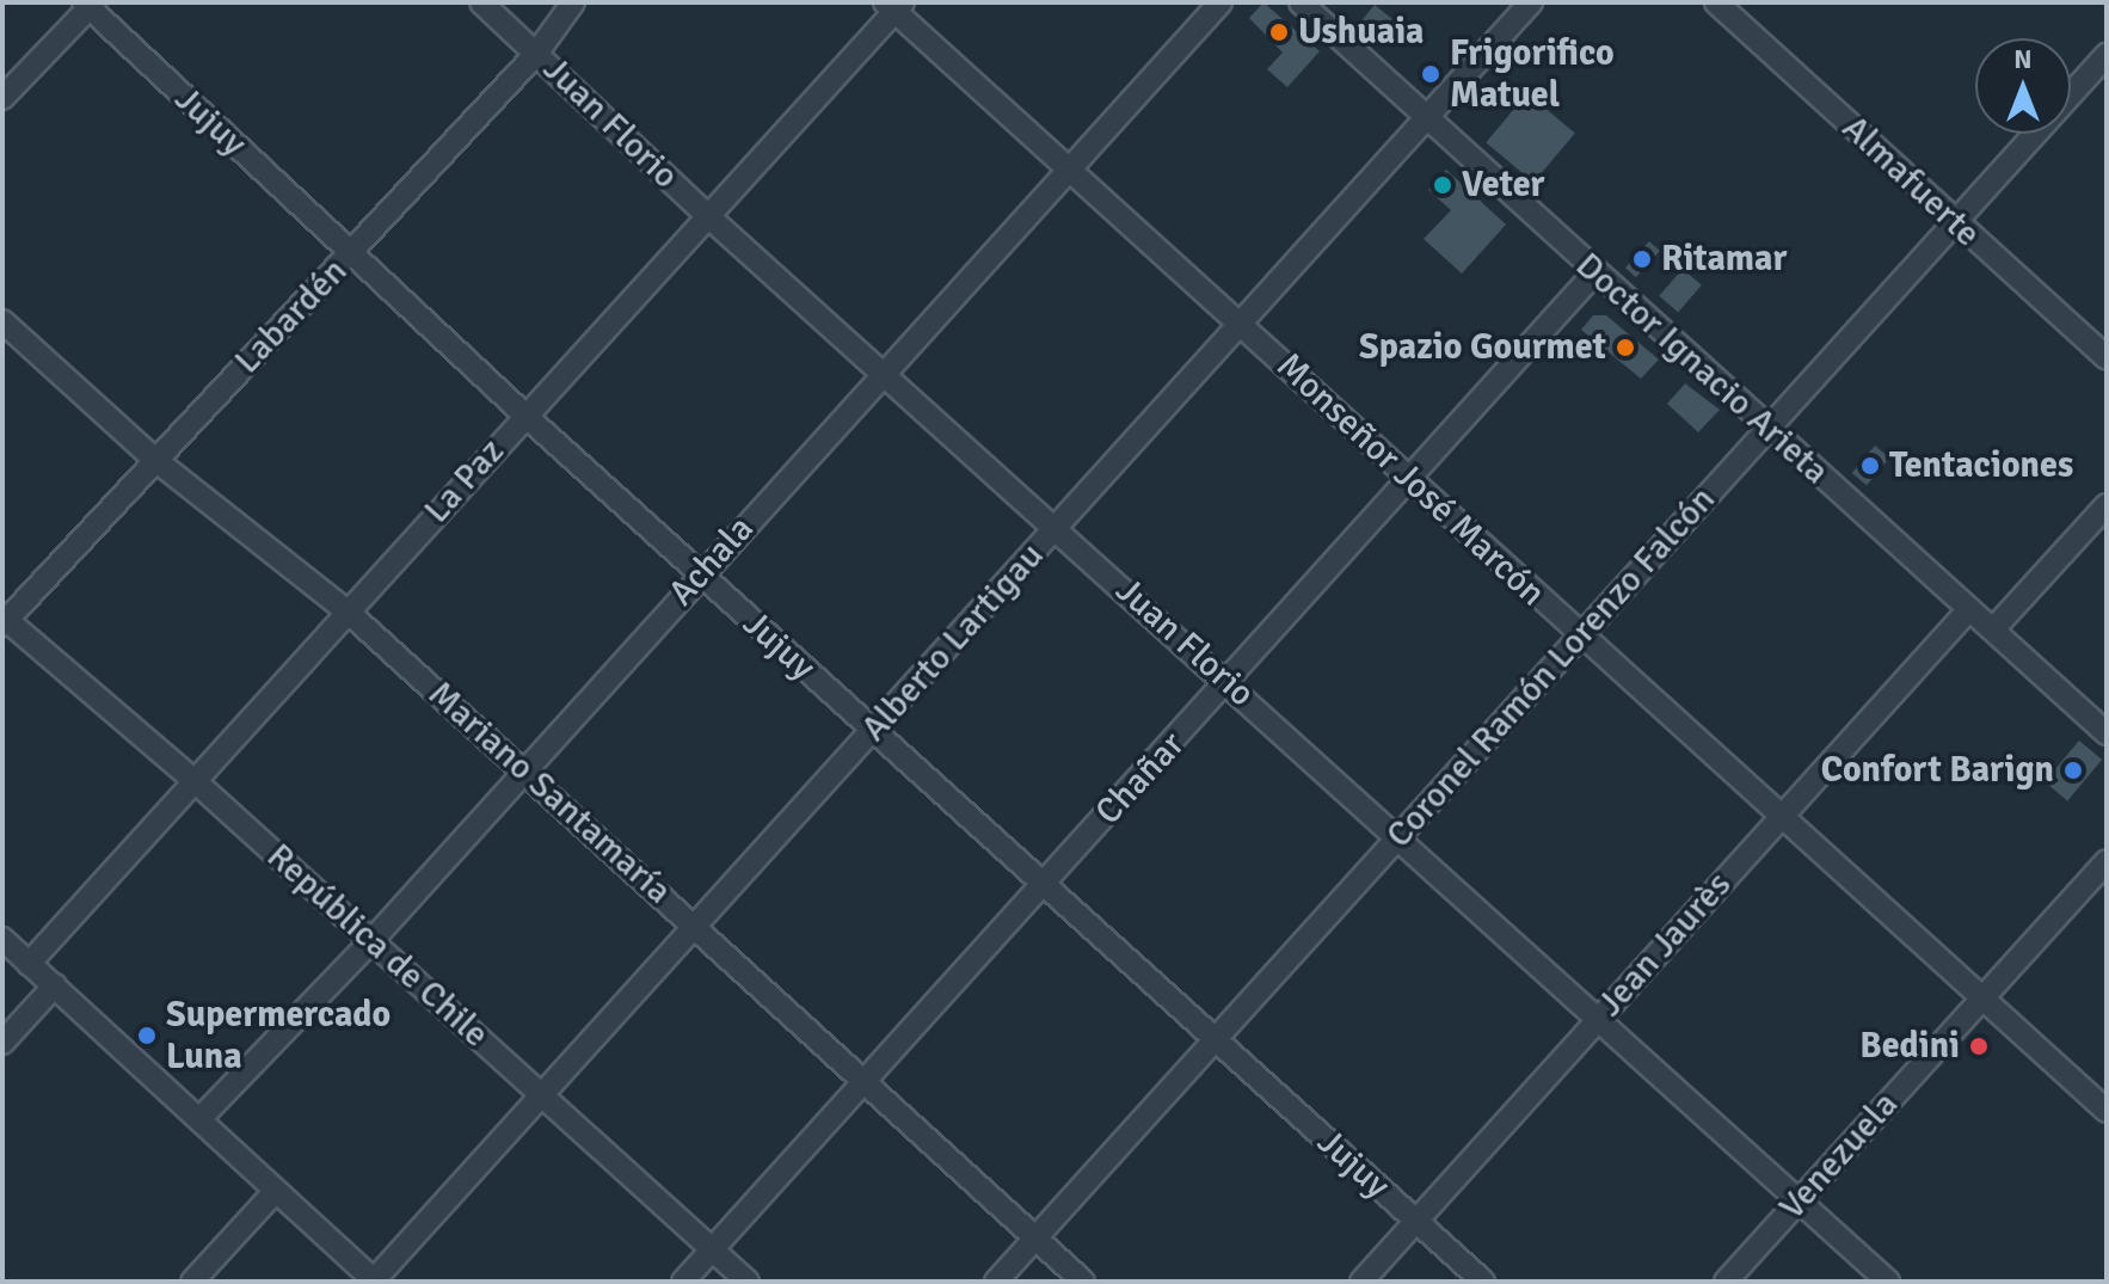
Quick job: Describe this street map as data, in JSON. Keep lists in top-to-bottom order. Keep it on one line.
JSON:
{"streets":{"street":["Jujuy","Juan Florio","Almafuerte","Labardén","Doctor Ignacio Arieta","Monseñor José Marcón","La Paz","Achala","Alberto Lartigau","Coronel Ramón Lorenzo Falcón","Chañar","Mariano Santamaría","Jean Jaurès","República de Chile","Venezuela"]},"crossings":[["Jujuy","Labardén"],["Jujuy","La Paz"],["Jujuy","Achala"],["Jujuy","Alberto Lartigau"],["Jujuy","Coronel Ramón Lorenzo Falcón"],["Jujuy","Chañar"],["Jujuy","Jean Jaurès"],["Juan Florio","Labardén"],["Juan Florio","La Paz"],["Juan Florio","Achala"],["Juan Florio","Alberto Lartigau"],["Juan Florio","Coronel Ramón Lorenzo Falcón"],["Juan Florio","Chañar"],["Juan Florio","Jean Jaurès"],["Juan Florio","Venezuela"],["Almafuerte","Coronel Ramón Lorenzo Falcón"],["Labardén","Mariano Santamaría"],["Labardén","República de Chile"],["Doctor Ignacio Arieta","Alberto Lartigau"],["Doctor Ignacio Arieta","Coronel Ramón Lorenzo Falcón"],["Doctor Ignacio Arieta","Chañar"],["Doctor Ignacio Arieta","Jean Jaurès"],["Monseñor José Marcón","La Paz"],["Monseñor José Marcón","Achala"],["Monseñor José Marcón","Alberto Lartigau"],["Monseñor José Marcón","Coronel Ramón Lorenzo Falcón"],["Monseñor José Marcón","Chañar"],["Monseñor José Marcón","Jean Jaurès"],["Monseñor José Marcón","Venezuela"],["La Paz","Mariano Santamaría"],["La Paz","República de Chile"],["Achala","Mariano Santamaría"],["Achala","República de Chile"],["Alberto Lartigau","Mariano Santamaría"],["Alberto Lartigau","República de Chile"],["Coronel Ramón Lorenzo Falcón","Mariano Santamaría"],["Chañar","Mariano Santamaría"],["Chañar","República de Chile"]],"places":["Ushuaia","Frigorifico Matuel","Veter","Ritamar","Spazio Gourmet","Tentaciones","Confort Barign","Supermercado Luna","Bedini"],"north":"top"}
